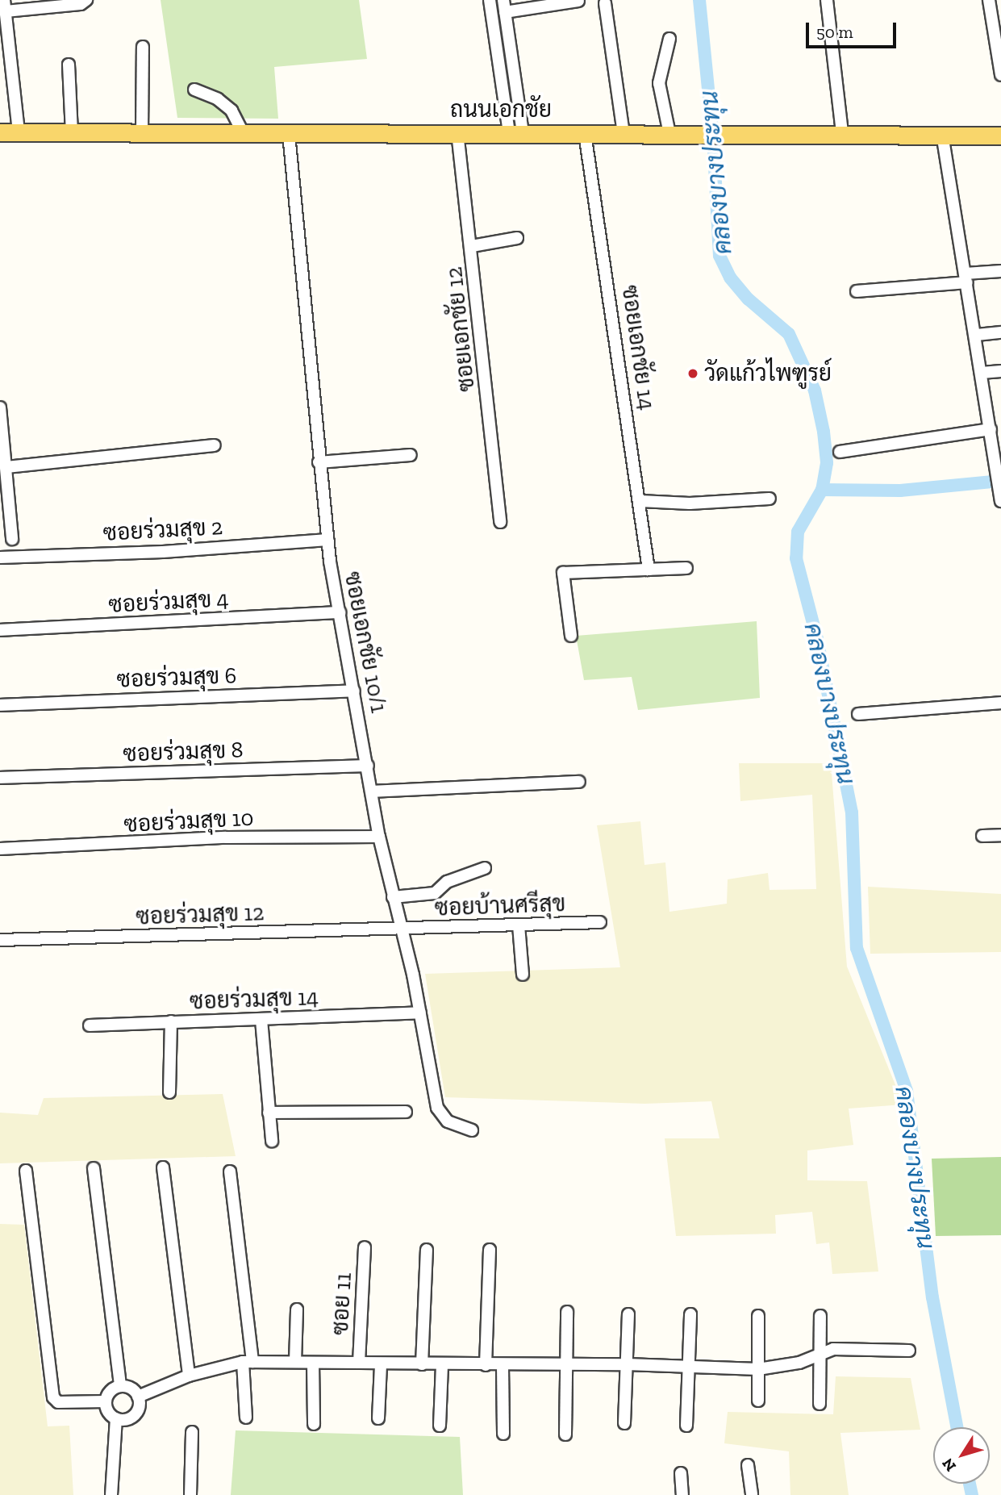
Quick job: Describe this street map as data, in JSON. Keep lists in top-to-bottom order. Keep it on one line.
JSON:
{"streets":{"main road":["ถนนเอกชัย"],"street":["ซอยเอกชัย 12","ซอยเอกชัย 14","ซอยร่วมสุข 2","ซอยร่วมสุข 4","ซอยเอกชัย 10/1","ซอยร่วมสุข 6","ซอยร่วมสุข 8","ซอยร่วมสุข 10","ซอยบ้านศรีสุข","ซอยร่วมสุข 12","ซอยร่วมสุข 14","ซอย 11"]},"crossings":[["ถนนเอกชัย","ซอยเอกชัย 12"],["ถนนเอกชัย","ซอยเอกชัย 14"],["ถนนเอกชัย","ซอยเอกชัย 10/1"],["ซอยร่วมสุข 2","ซอยเอกชัย 10/1"],["ซอยร่วมสุข 4","ซอยเอกชัย 10/1"],["ซอยเอกชัย 10/1","ซอยร่วมสุข 6"],["ซอยเอกชัย 10/1","ซอยร่วมสุข 8"],["ซอยเอกชัย 10/1","ซอยร่วมสุข 10"],["ซอยเอกชัย 10/1","ซอยบ้านศรีสุข"],["ซอยเอกชัย 10/1","ซอยร่วมสุข 12"],["ซอยเอกชัย 10/1","ซอยร่วมสุข 14"],["ซอยบ้านศรีสุข","ซอยร่วมสุข 12"]],"water":["คลองบางประทุน"],"places":["วัดแก้วไพฑูรย์"],"scale_bar":"50 m","north":"bottom left"}
